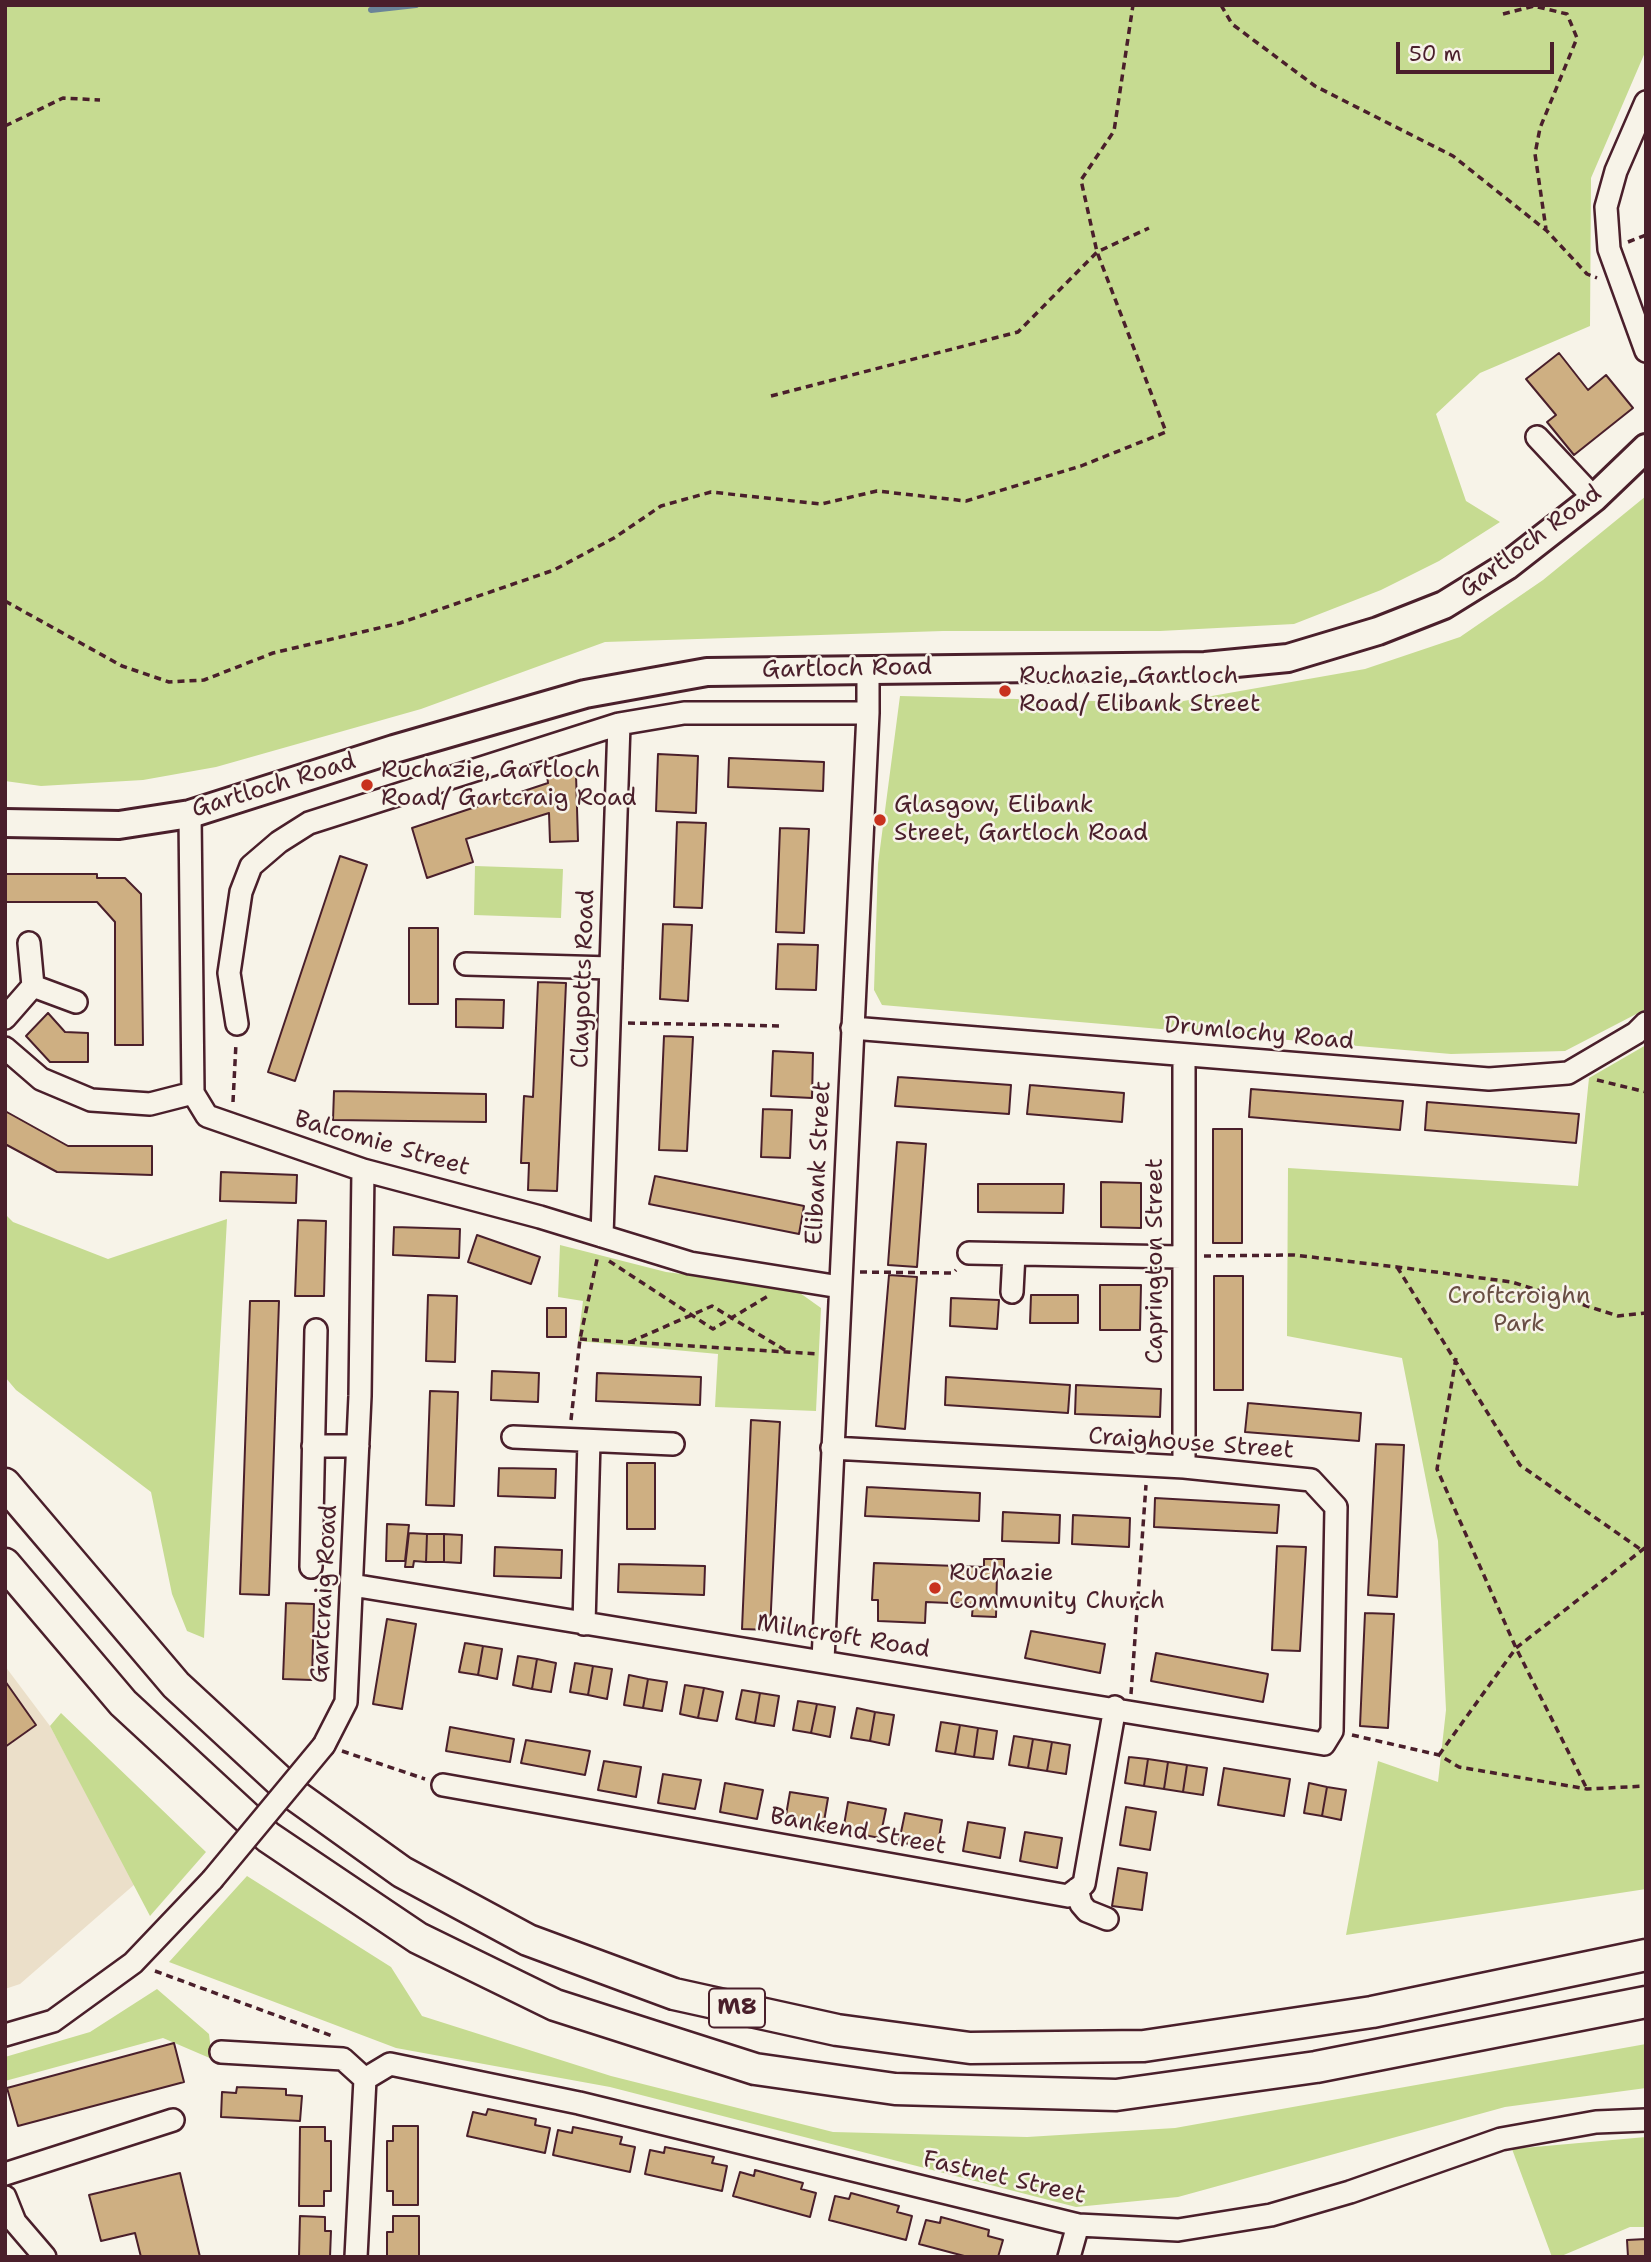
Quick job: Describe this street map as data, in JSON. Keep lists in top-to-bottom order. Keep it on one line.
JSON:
{"streets":{"highway":["M8"],"main road":["Gartloch Road"],"street":["Claypotts Road","Drumlochy Road","Balcomie Street","Elibank Street","Caprington Street","Craighouse Street","Gartcraig Road","Milncroft Road","Bankend Street","Fastnet Street"]},"crossings":[["Gartloch Road","Elibank Street"],["Claypotts Road","Balcomie Street"],["Drumlochy Road","Elibank Street"],["Drumlochy Road","Caprington Street"],["Balcomie Street","Elibank Street"],["Balcomie Street","Gartcraig Road"],["Elibank Street","Craighouse Street"],["Elibank Street","Milncroft Road"],["Caprington Street","Craighouse Street"],["Craighouse Street","Milncroft Road"],["Gartcraig Road","Milncroft Road"]],"parks":["Croftcroighn Park"],"places":["Ruchazie, Gartloch Road/ Elibank Street","Ruchazie, Gartloch Road/ Gartcraig Road","Glasgow, Elibank Street, Gartloch Road","Ruchazie Community Church"],"scale_bar":"50 m"}
